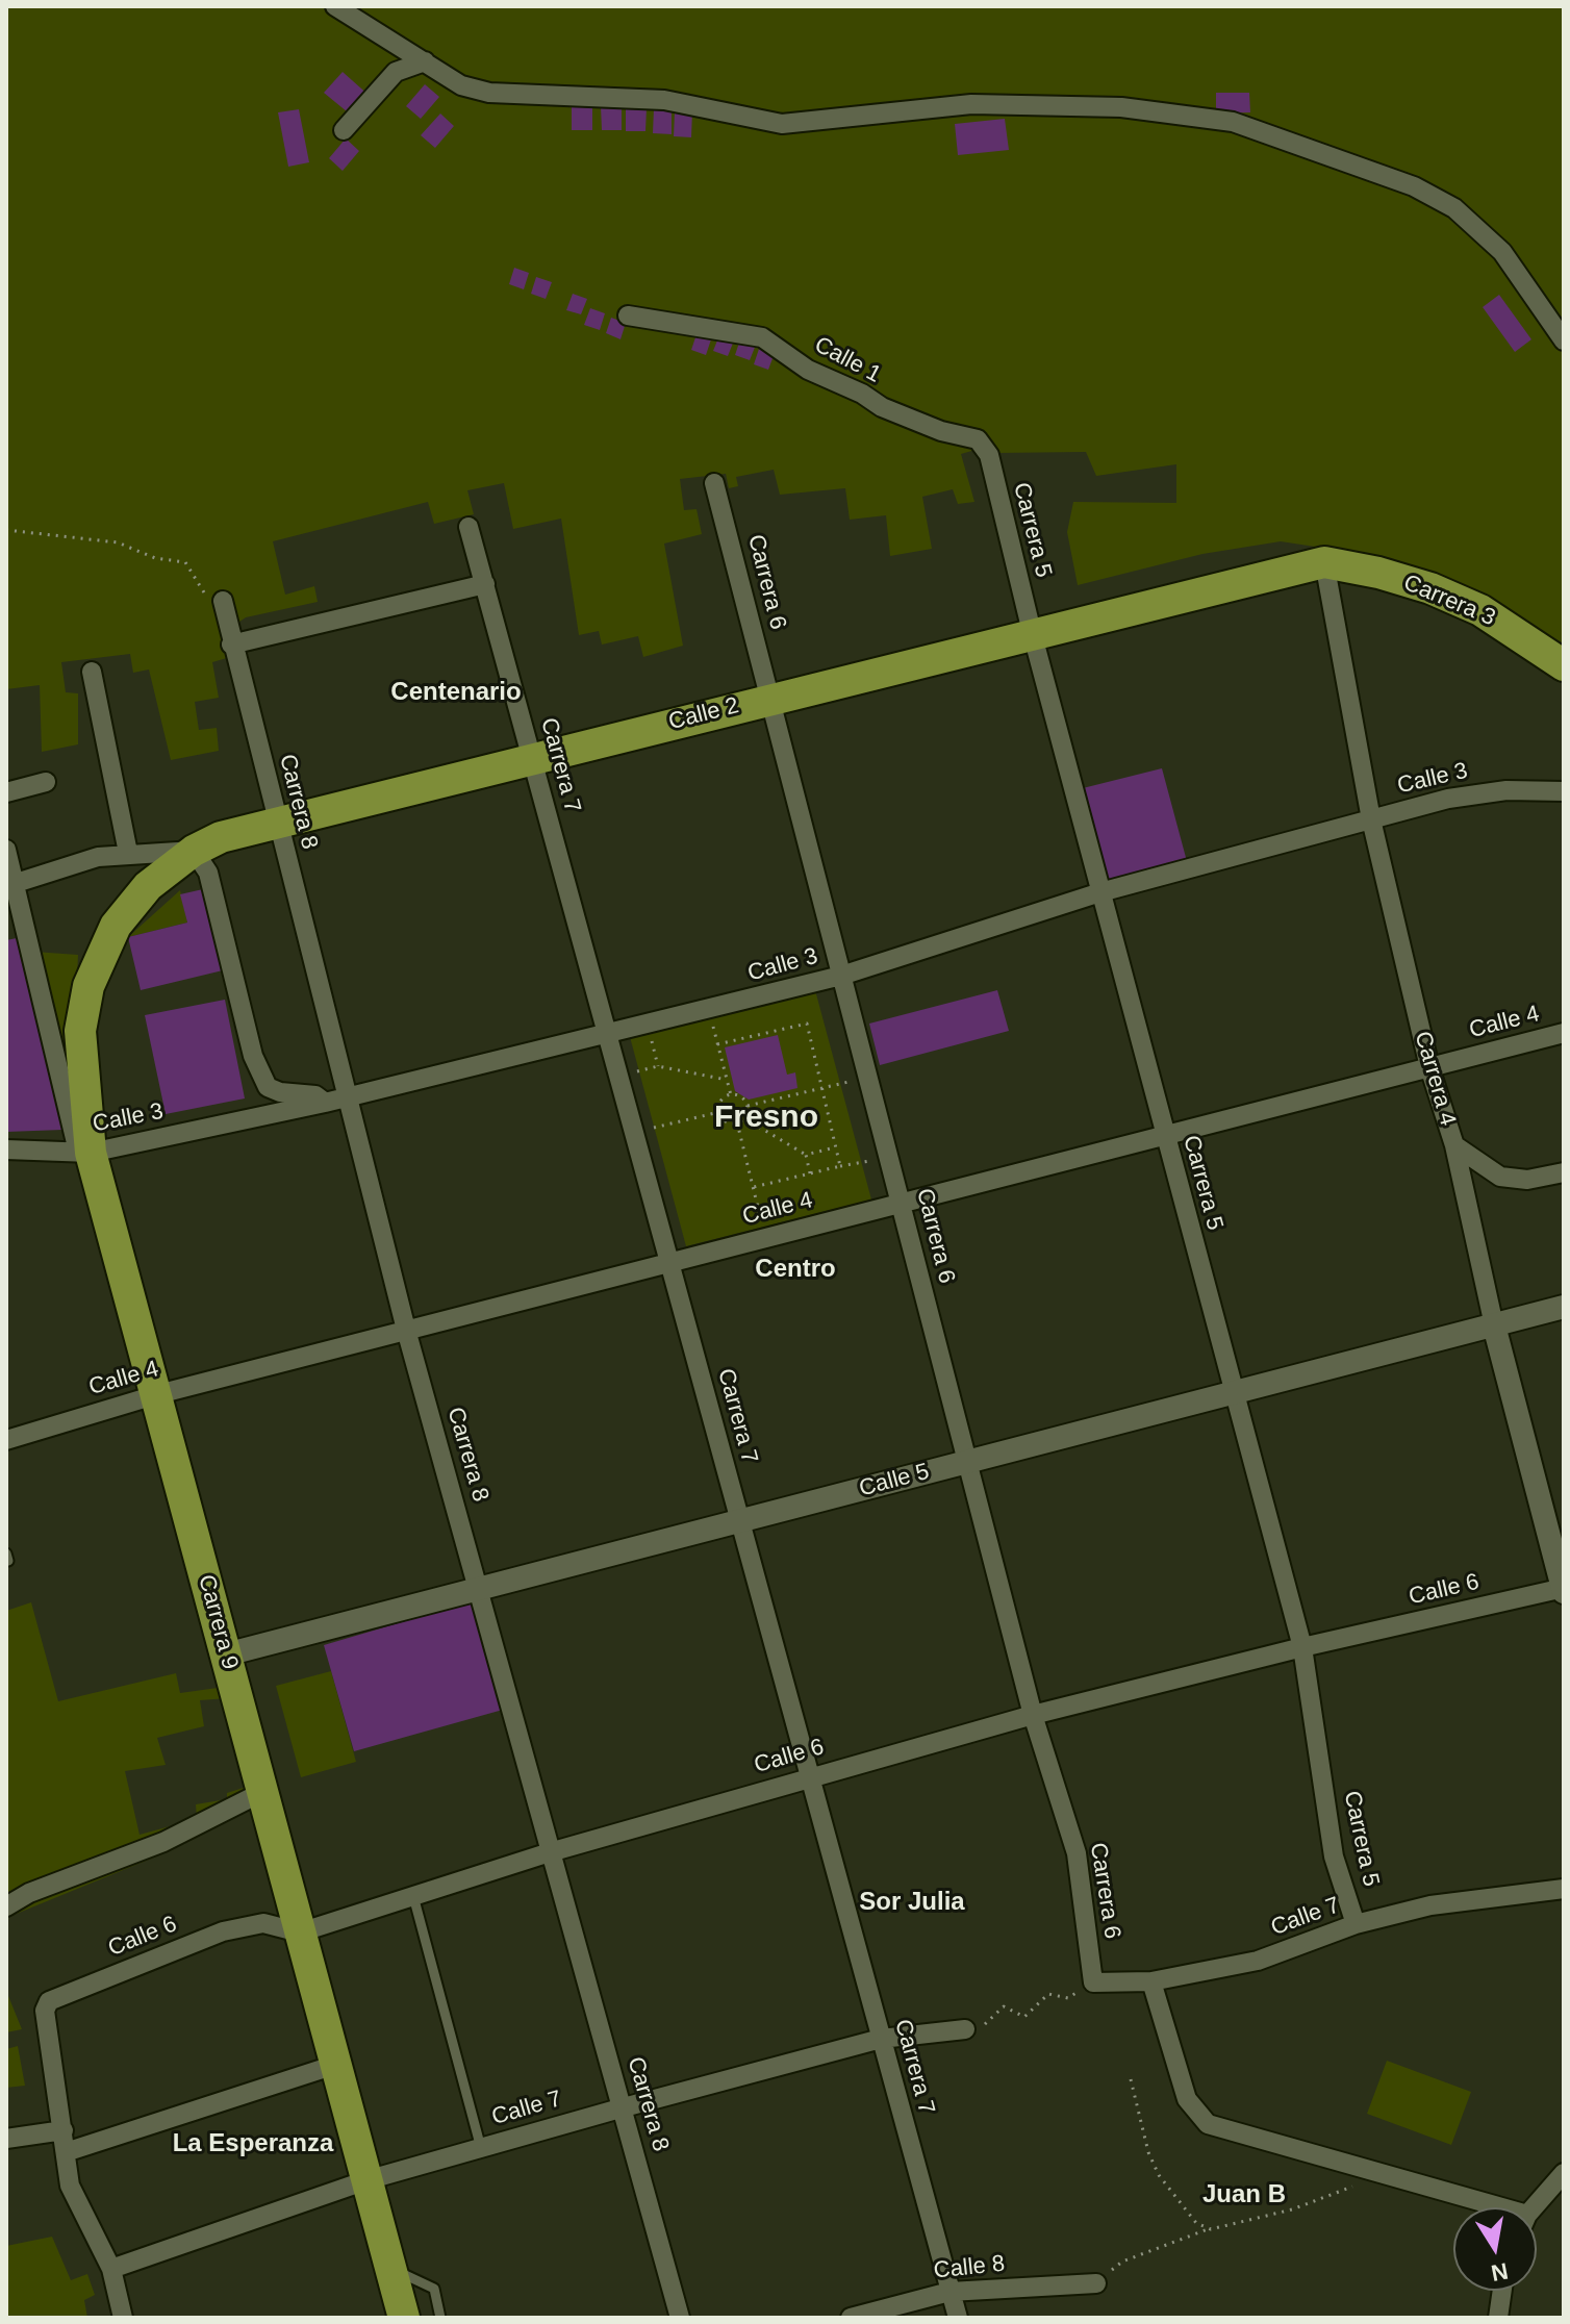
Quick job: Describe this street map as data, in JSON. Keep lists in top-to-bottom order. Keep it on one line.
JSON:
{"streets":{"highway":["Carrera 3","Calle 2","Carrera 9"],"street":["Calle 1","Carrera 5","Carrera 6","Carrera 7","Calle 3","Carrera 8","Calle 4","Carrera 4","Calle 5","Calle 6","Calle 7","Calle 8"]},"crossings":[["Calle 1","Carrera 5"],["Carrera 5","Calle 2"],["Carrera 5","Calle 3"],["Carrera 5","Calle 4"],["Carrera 5","Calle 5"],["Carrera 5","Calle 6"],["Carrera 5","Calle 7"],["Carrera 6","Calle 2"],["Carrera 6","Calle 3"],["Carrera 6","Calle 4"],["Carrera 6","Calle 5"],["Carrera 6","Calle 6"],["Carrera 6","Calle 7"],["Carrera 3","Calle 2"],["Carrera 3","Carrera 4"],["Calle 2","Carrera 7"],["Calle 2","Carrera 8"],["Calle 2","Carrera 4"],["Calle 2","Carrera 9"],["Carrera 7","Calle 3"],["Carrera 7","Calle 4"],["Carrera 7","Calle 5"],["Carrera 7","Calle 6"],["Carrera 7","Calle 7"],["Carrera 7","Calle 8"],["Calle 3","Carrera 8"],["Calle 3","Carrera 4"],["Calle 3","Carrera 9"],["Carrera 8","Calle 4"],["Carrera 8","Calle 5"],["Carrera 8","Calle 6"],["Carrera 8","Calle 7"],["Calle 4","Carrera 4"],["Calle 4","Carrera 9"],["Carrera 4","Calle 5"],["Carrera 4","Calle 6"],["Calle 5","Carrera 9"],["Calle 6","Carrera 9"],["Carrera 9","Calle 7"]],"districts":["Centenario","Fresno","Centro","Sor Julia","La Esperanza","Juan B"],"north":"bottom"}
